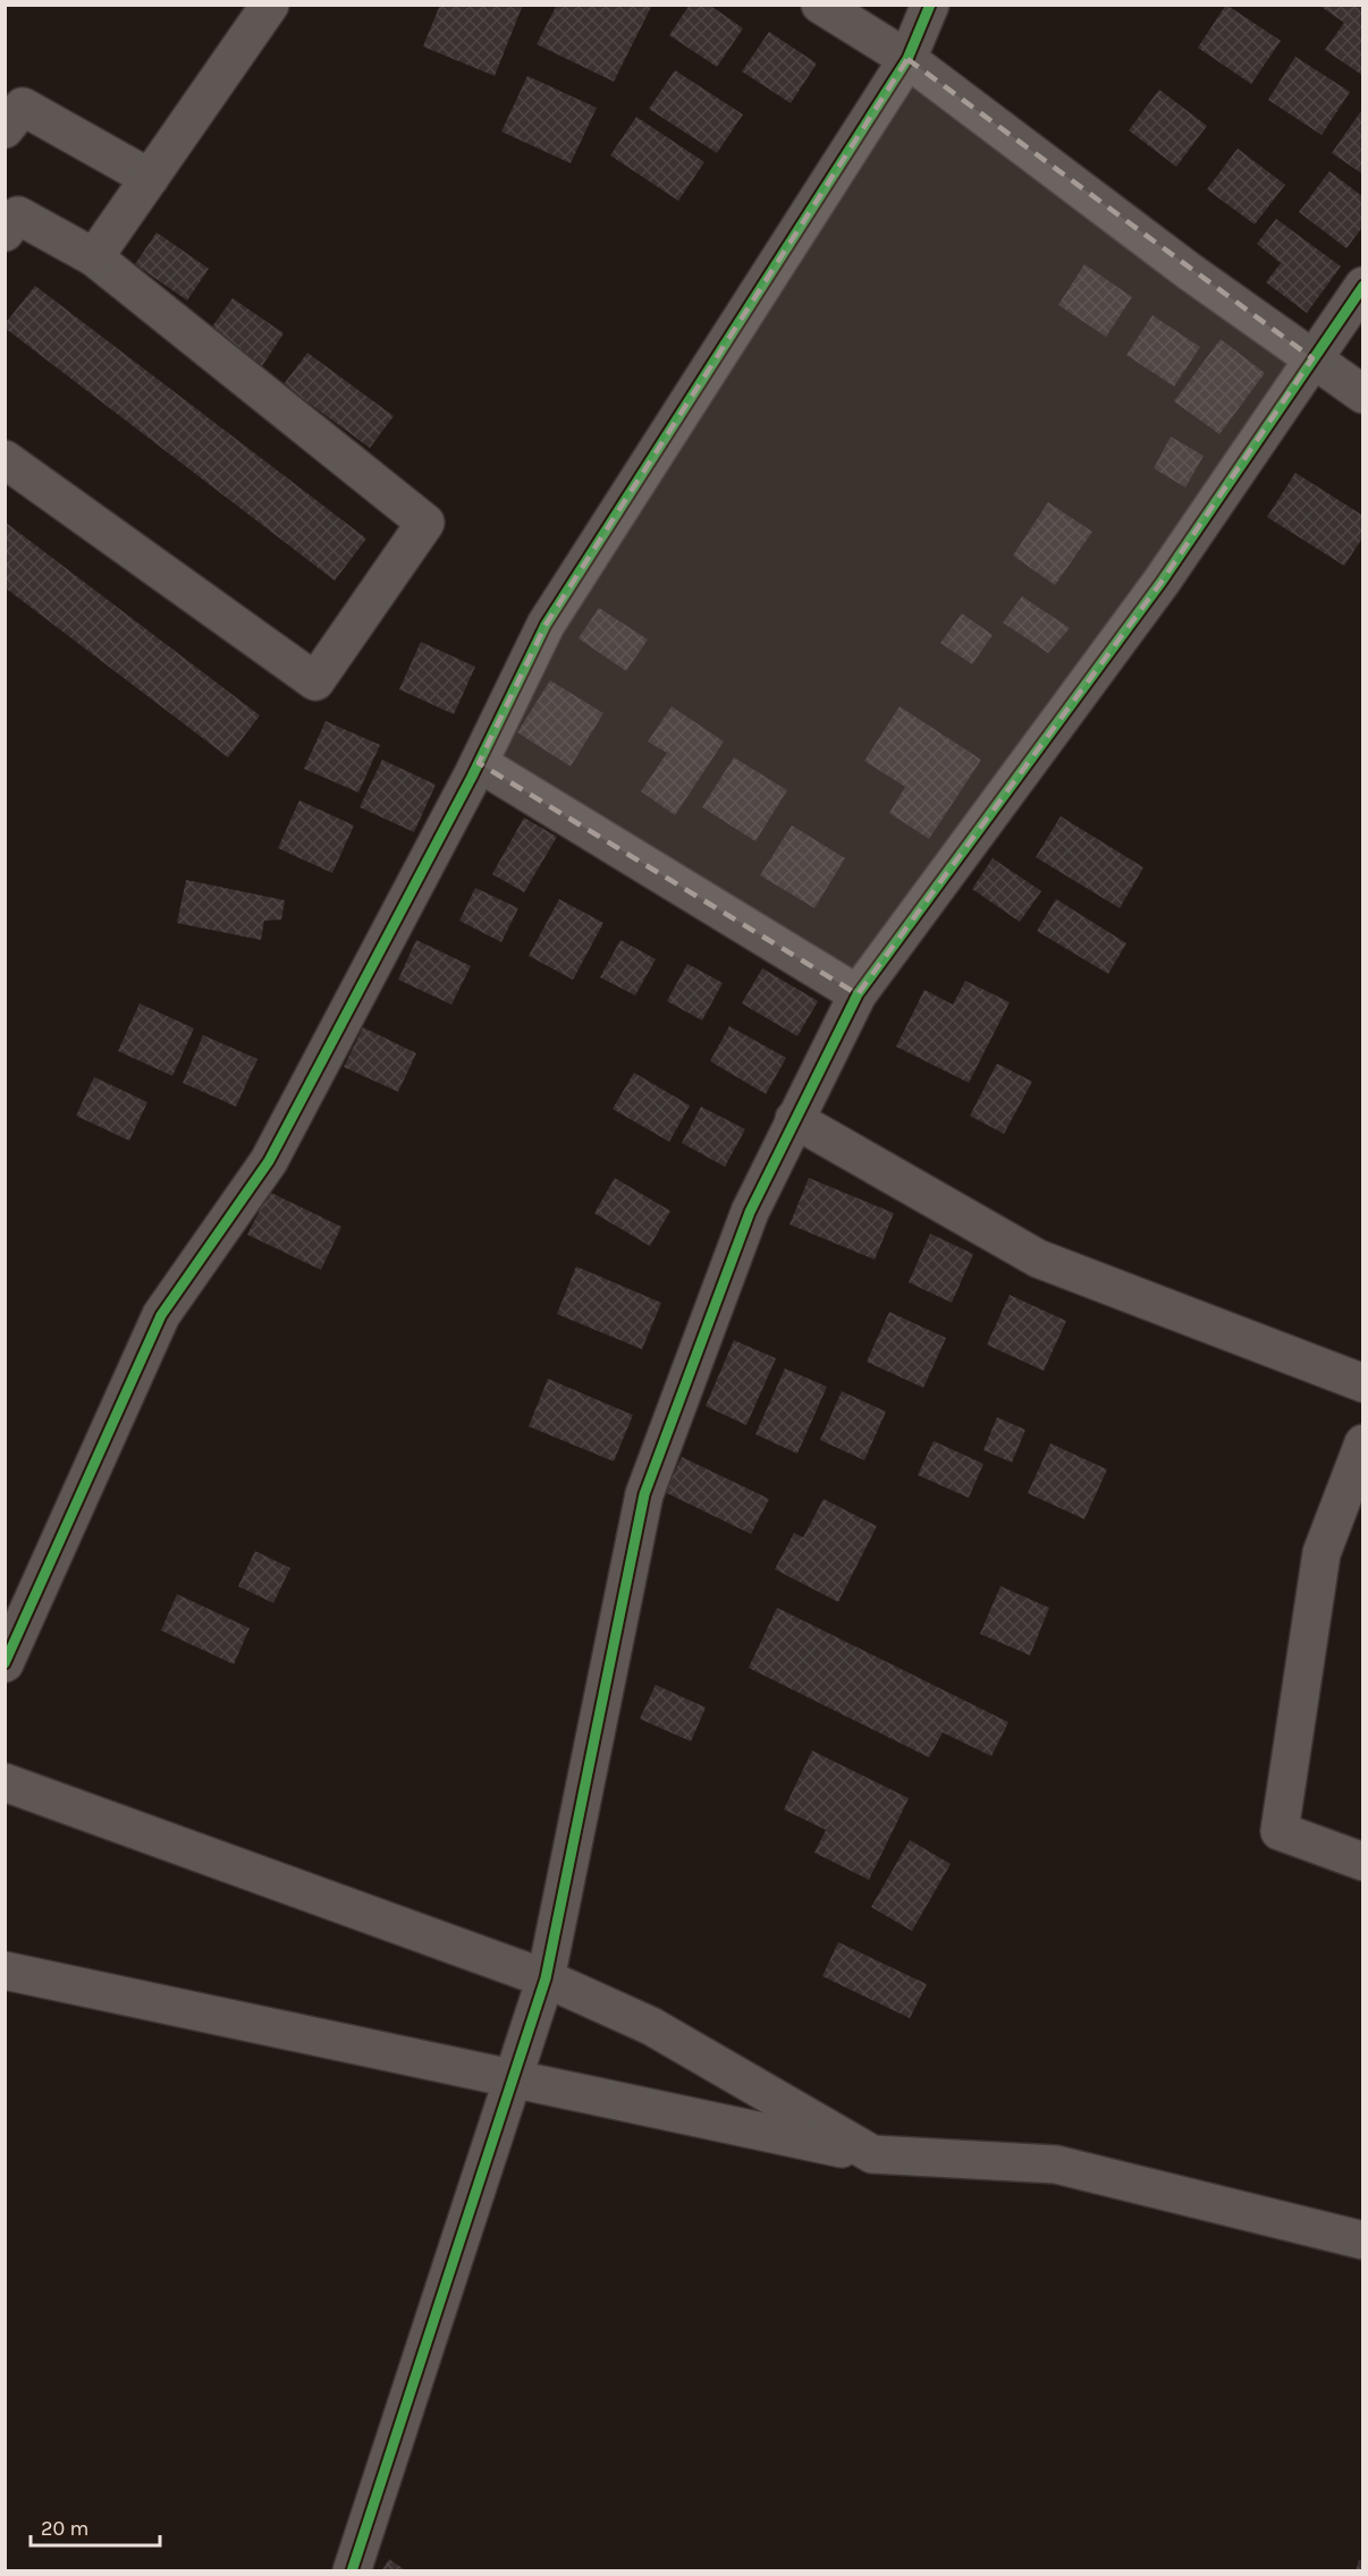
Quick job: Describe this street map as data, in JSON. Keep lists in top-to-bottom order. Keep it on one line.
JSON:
{"scale_bar":"20 m"}
